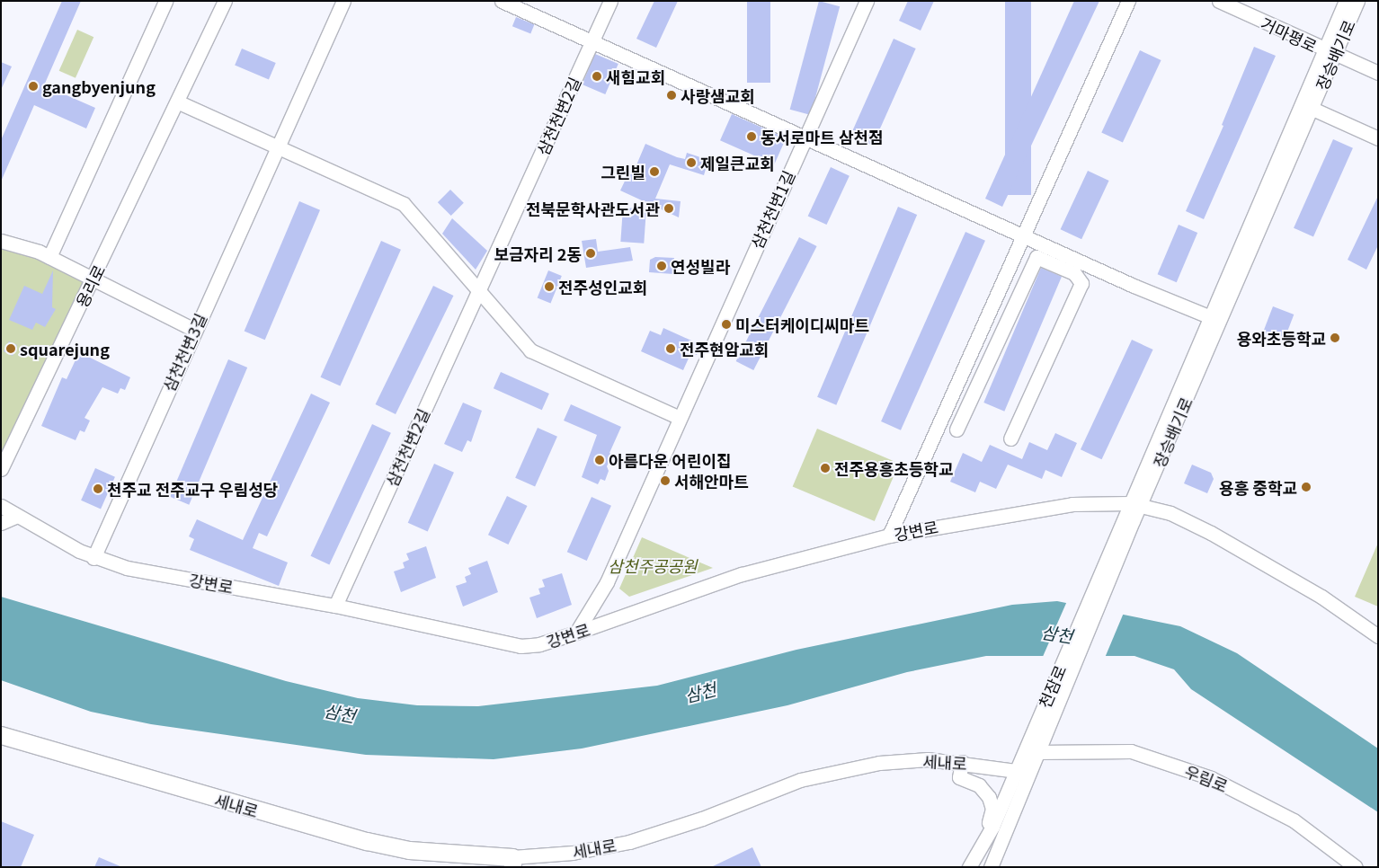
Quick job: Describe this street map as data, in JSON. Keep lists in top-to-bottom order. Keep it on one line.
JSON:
{"streets":{"main road":["세내로"],"street":["거마평로","장승배기로","삼천천변2길","삼천천변1길","용리로","삼천천변3길","강변로","천잠로","우림로"]},"crossings":[["거마평로","장승배기로"],["장승배기로","강변로"],["장승배기로","천잠로"],["삼천천변2길","강변로"],["삼천천변1길","강변로"],["삼천천변3길","강변로"],["강변로","천잠로"],["천잠로","세내로"],["천잠로","우림로"]],"water":["삼천"],"parks":["삼천주공공원"],"places":["새힘교회","gangbyenjung","사랑샘교회","동서로마트 삼천점","제일큰교회","그린빌","전북문학사관도서관","보금자리 2동","연성빌라","전주성인교회","미스터케이디씨마트","용와초등학교","squarejung","전주현암교회","아름다운 어린이집","전주용흥초등학교","서해안마트","용흥 중학교","천주교 전주교구 우림성당"]}
